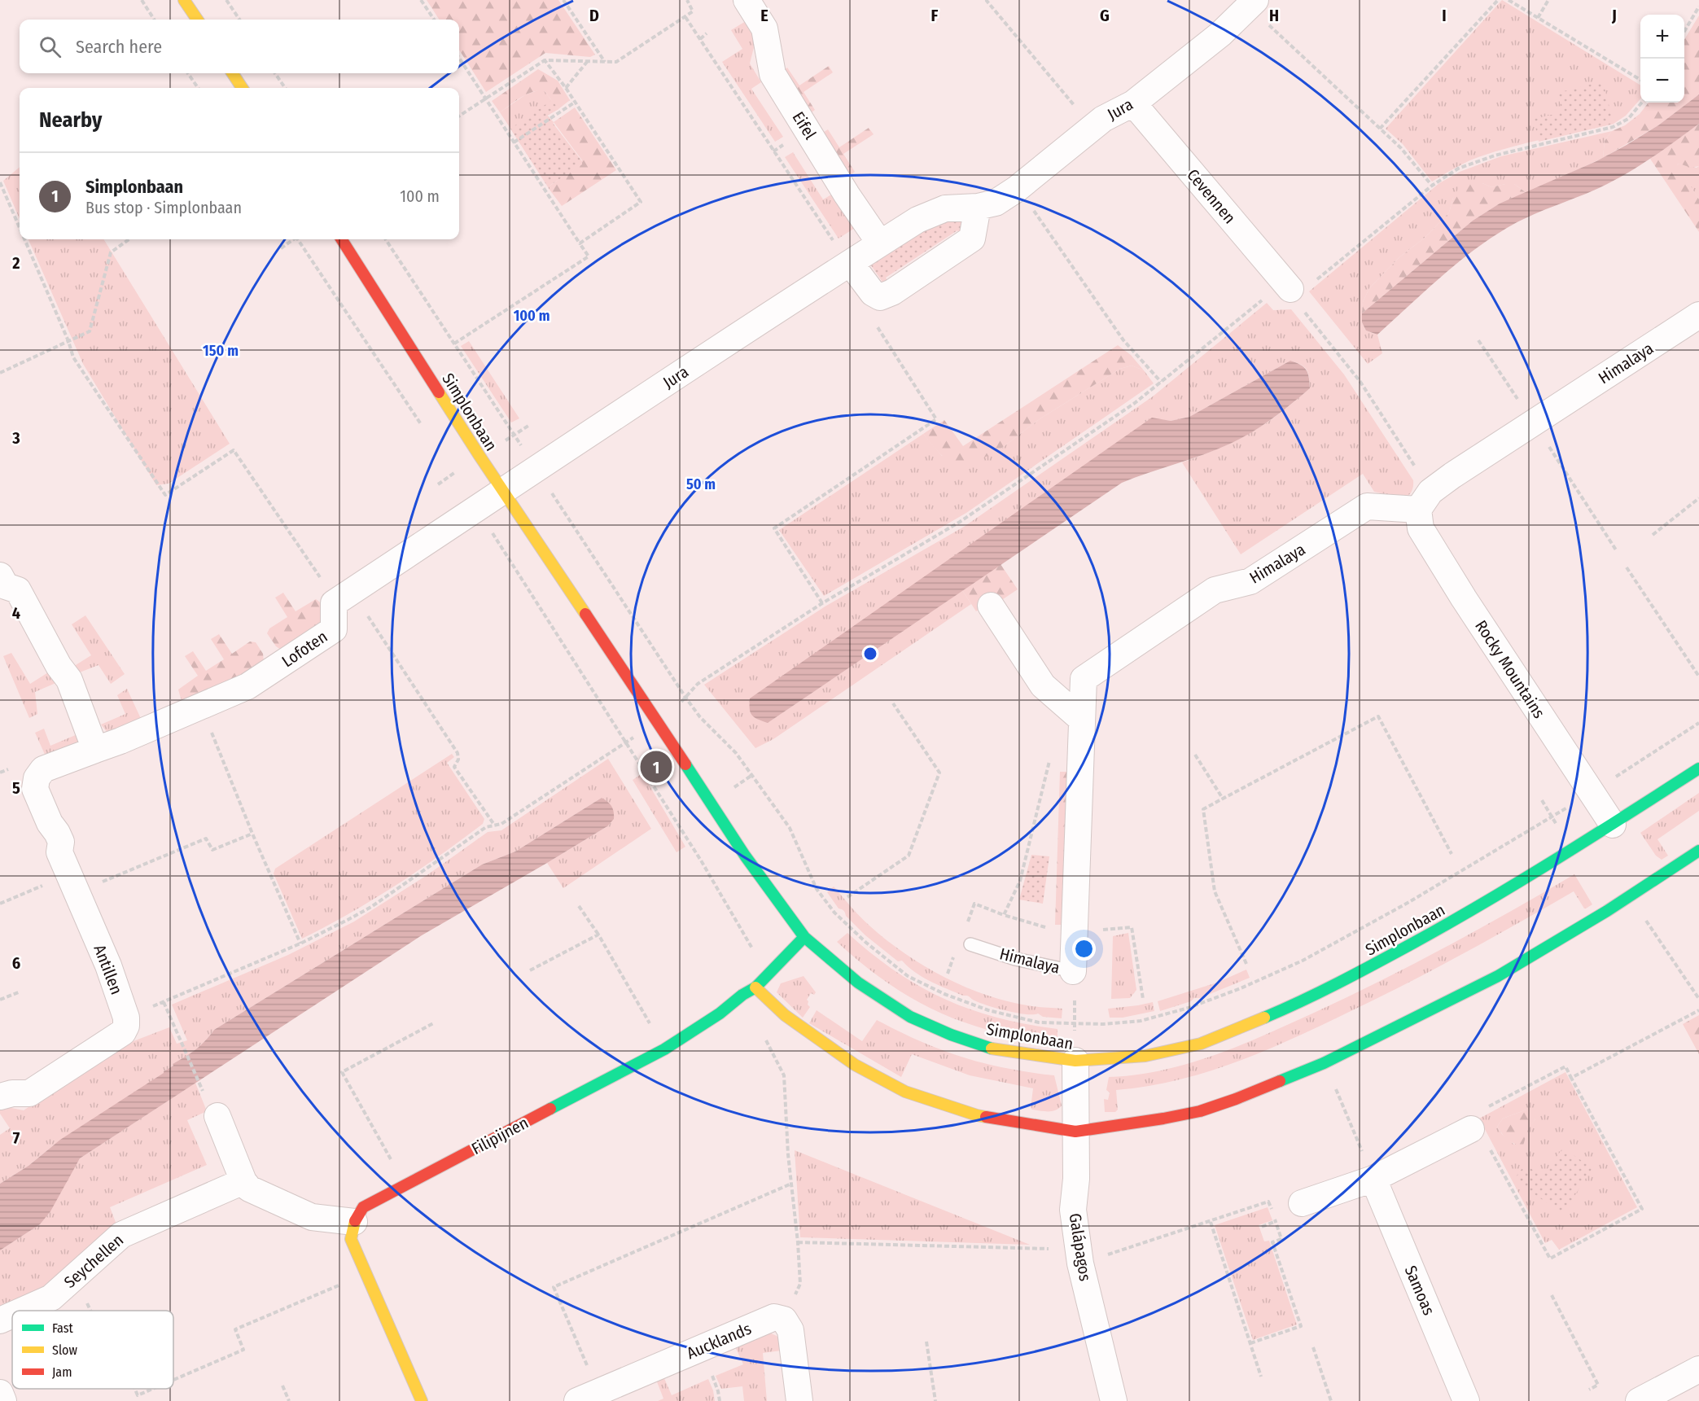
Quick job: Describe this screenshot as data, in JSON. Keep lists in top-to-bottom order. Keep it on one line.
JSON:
{"streets":{"street":["Jura","Eifel","Cevennen","Himalaya","Simplonbaan","Lofoten","Rocky Mountains","Antillen","Filipijnen","Galápagos","Seychellen","Samoas","Aucklands"]},"crossings":[["Jura","Eifel"],["Jura","Cevennen"],["Jura","Simplonbaan"],["Himalaya","Rocky Mountains"],["Simplonbaan","Rocky Mountains"],["Simplonbaan","Filipijnen"],["Simplonbaan","Galápagos"],["Lofoten","Antillen"]],"legend":["Fast","Slow","Jam"],"page":{"map_buttons":["+","−"],"search":"Search here","heading":"Nearby","list":[{"mark":"1","name":"Simplonbaan","note":"Bus stop · Simplonbaan","value":"100 m"}],"pins":"1"},"grid":{"columns":["D","E","F","G","H","I","J"],"rows":["2","3","4","5","6","7"]},"rings":["100 m","150 m","50 m"]}
